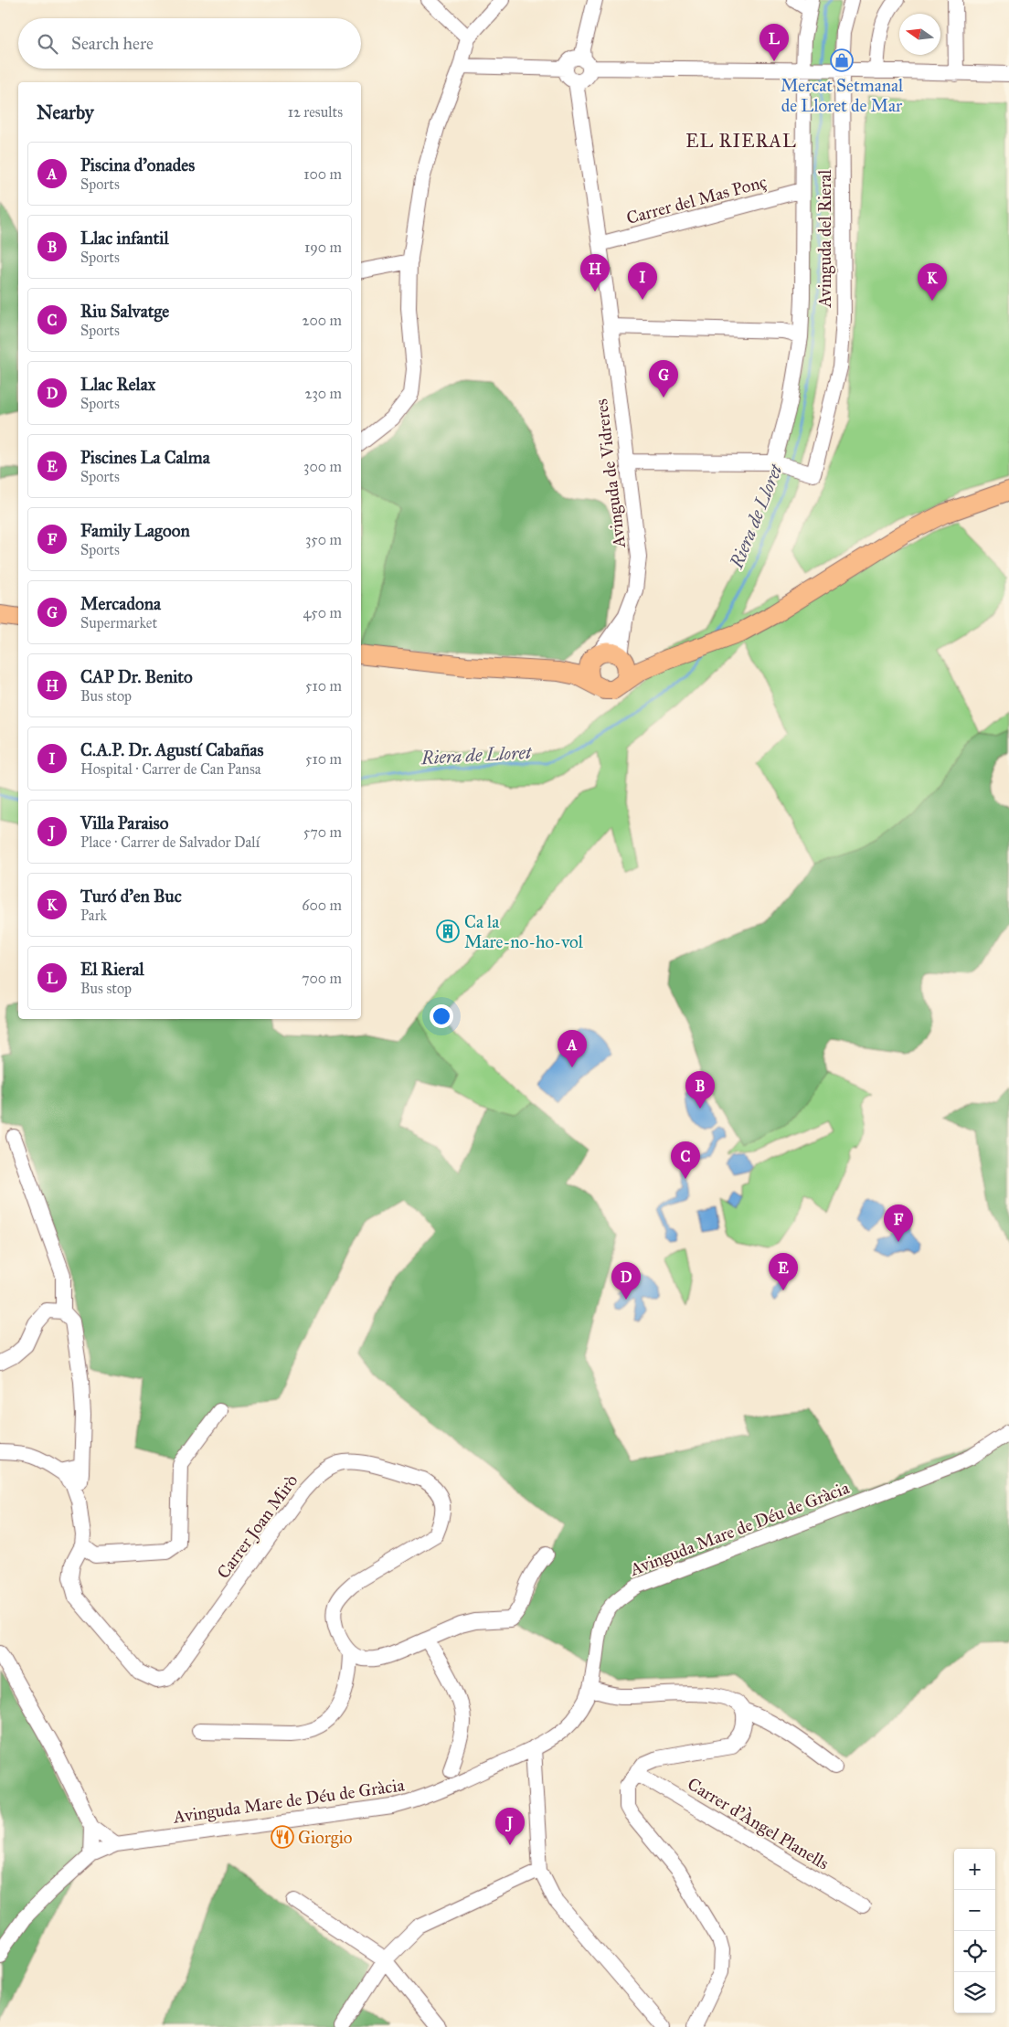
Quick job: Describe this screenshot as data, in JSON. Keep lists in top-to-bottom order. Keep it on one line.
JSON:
{"streets":{"street":["Carrer del Mas Ponç","Avinguda del Rieral","Avinguda de Vidreres","Carrer Joan Mirò","Avinguda Mare de Déu de Gràcia","Carrer d'Àngel Planells"]},"crossings":[["Carrer del Mas Ponç","Avinguda del Rieral"],["Carrer del Mas Ponç","Avinguda de Vidreres"]],"districts":["EL RIERAL"],"water":["Riera de Lloret"],"places":{"shop":["Mercat Setmanal de Lloret de Mar"],"building":["Ca la Mare-no-ho-vol"],"restaurant":["Giorgio"]},"north":"left","page":{"search":"Search here","pins":["L","H","I","K","G","A","B","C","F","E","D","J"],"heading":["Nearby","12 results"],"list":[{"mark":"A","name":"Piscina d'onades","note":"Sports","value":"100 m"},{"mark":"B","name":"Llac infantil","note":"Sports","value":"190 m"},{"mark":"C","name":"Riu Salvatge","note":"Sports","value":"200 m"},{"mark":"D","name":"Llac Relax","note":"Sports","value":"230 m"},{"mark":"E","name":"Piscines La Calma","note":"Sports","value":"300 m"},{"mark":"F","name":"Family Lagoon","note":"Sports","value":"350 m"},{"mark":"G","name":"Mercadona","note":"Supermarket","value":"450 m"},{"mark":"H","name":"CAP Dr. Benito","note":"Bus stop","value":"510 m"},{"mark":"I","name":"C.A.P. Dr. Agustí Cabañas","note":"Hospital · Carrer de Can Pansa","value":"510 m"},{"mark":"J","name":"Villa Paraiso","note":"Place · Carrer de Salvador Dalí","value":"570 m"},{"mark":"K","name":"Turó d'en Buc","note":"Park","value":"600 m"},{"mark":"L","name":"El Rieral","note":"Bus stop","value":"700 m"}],"map_buttons":["+","−"]}}
